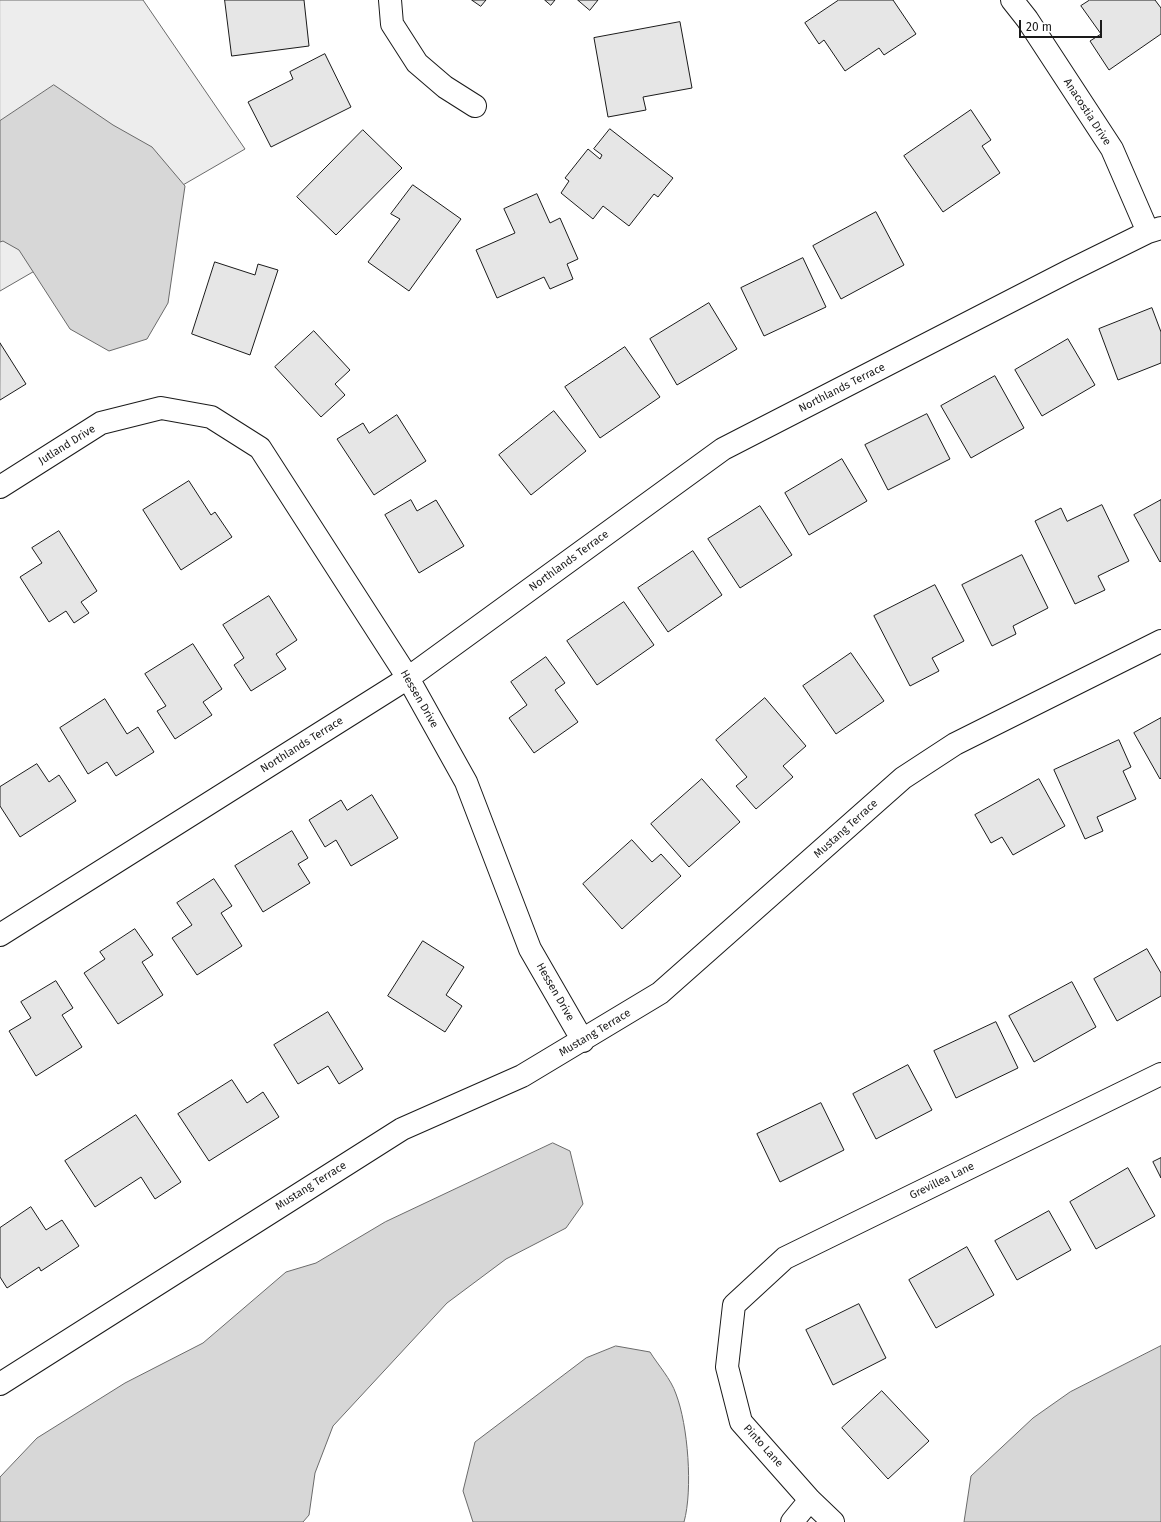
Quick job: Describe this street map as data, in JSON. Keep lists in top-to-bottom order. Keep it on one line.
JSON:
{"streets":{"street":["Anacostia Drive","Northlands Terrace","Jutland Drive","Hessen Drive","Mustang Terrace","Grevillea Lane","Pinto Lane"]},"crossings":[["Anacostia Drive","Northlands Terrace"],["Northlands Terrace","Hessen Drive"],["Jutland Drive","Hessen Drive"],["Hessen Drive","Mustang Terrace"],["Grevillea Lane","Pinto Lane"]],"scale_bar":"20 m"}
